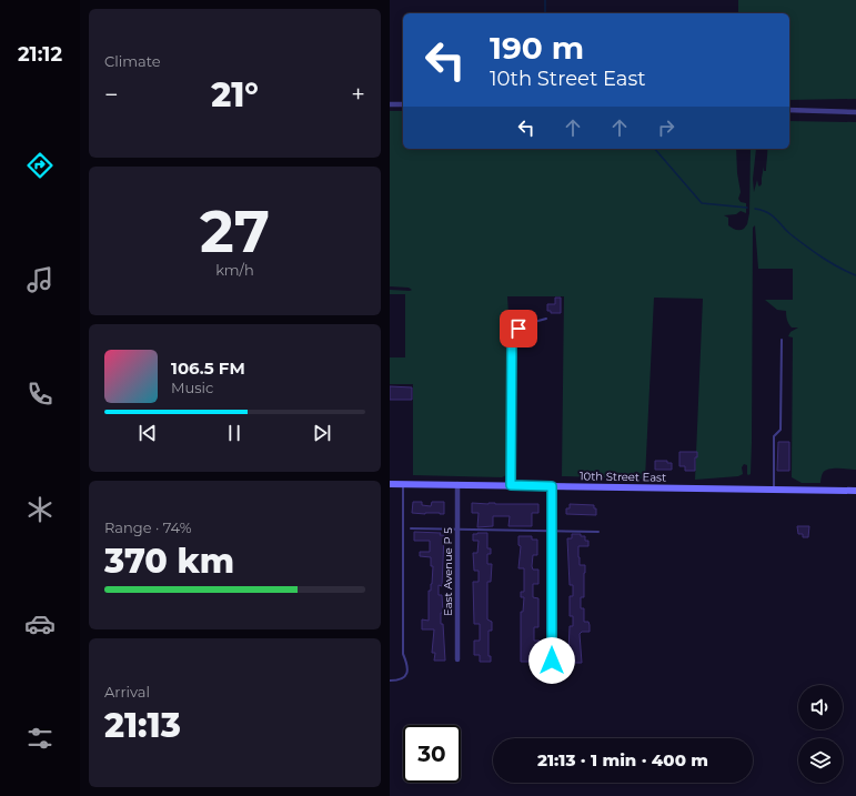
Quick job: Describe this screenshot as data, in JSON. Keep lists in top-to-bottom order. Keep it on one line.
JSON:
{"streets":{"main road":["10th Street East"],"street":["East Avenue P 5"]},"crossings":[["10th Street East","East Avenue P 5"]],"page":{"tabs":"21:12","tile":["Climate",["27","km/h"],["Range · 74%","370 km"],["Arrival","21:13"]],"turn":["190 m","10th Street East"],"heat":["−","21°","+"],"song":["106.5 FM","Music"],"limit":"30","trip":"21:13 · 1 min · 400 m"}}
